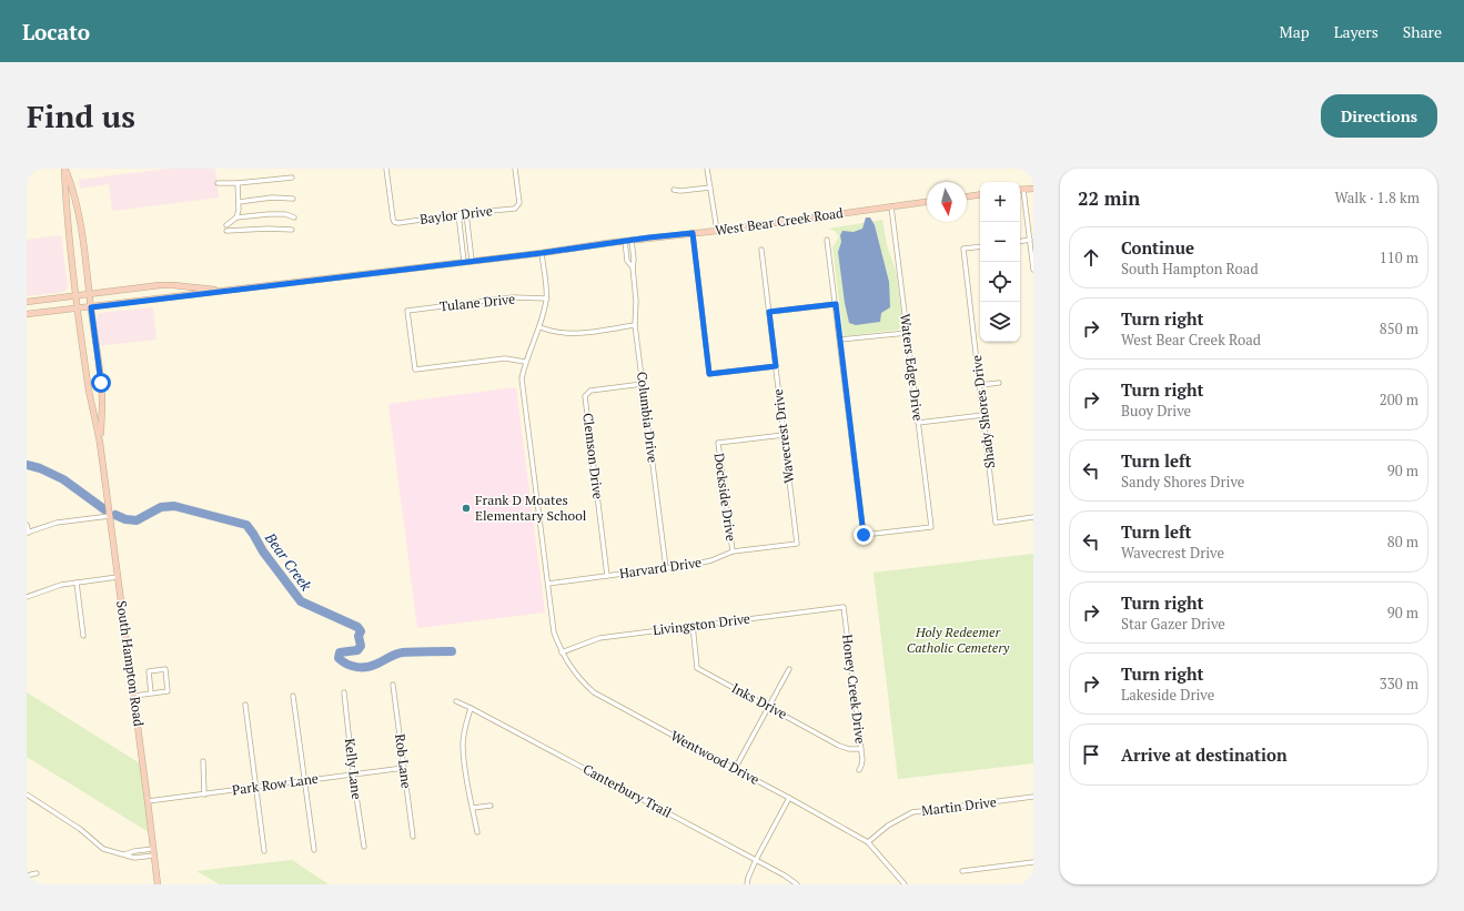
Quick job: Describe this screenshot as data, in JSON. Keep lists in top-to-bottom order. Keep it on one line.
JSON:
{"streets":{"main road":["West Bear Creek Road","South Hampton Road"],"street":["Baylor Drive","Tulane Drive","Waters Edge Drive","Shady Shores Drive","Columbia Drive","Wavecrest Drive","Clemson Drive","Dockside Drive","Harvard Drive","Livingston Drive","Honey Creek Drive","Inks Drive","Wentwood Drive","Rob Lane","Kelly Lane","Park Row Lane","Canterbury Trail","Martin Drive"]},"crossings":[["West Bear Creek Road","Waters Edge Drive"],["West Bear Creek Road","Columbia Drive"],["West Bear Creek Road","South Hampton Road"],["Tulane Drive","Wentwood Drive"],["Columbia Drive","Clemson Drive"],["Columbia Drive","Harvard Drive"],["Wavecrest Drive","Dockside Drive"],["Wavecrest Drive","Harvard Drive"],["Clemson Drive","Harvard Drive"],["Dockside Drive","Harvard Drive"],["Harvard Drive","Wentwood Drive"],["Livingston Drive","Honey Creek Drive"],["Livingston Drive","Inks Drive"],["Livingston Drive","Wentwood Drive"],["South Hampton Road","Park Row Lane"],["Honey Creek Drive","Inks Drive"],["Wentwood Drive","Martin Drive"],["Rob Lane","Park Row Lane"],["Kelly Lane","Park Row Lane"]],"water":["Bear Creek"],"parks":["Holy Redeemer Catholic Cemetery"],"places":["Frank D Moates Elementary School"],"north":"bottom","page":{"header":"Locato","nav":["Map","Layers","Share"],"buttons":"Directions","title":"Find us","heading":["22 min","Walk · 1.8 km"],"map_buttons":["+","−"],"list":[["Continue","South Hampton Road","110 m"],["Turn right","West Bear Creek Road","850 m"],["Turn right","Buoy Drive","200 m"],["Turn left","Sandy Shores Drive","90 m"],["Turn left","Wavecrest Drive","80 m"],["Turn right","Star Gazer Drive","90 m"],["Turn right","Lakeside Drive","330 m"],"Arrive at destination"]}}
